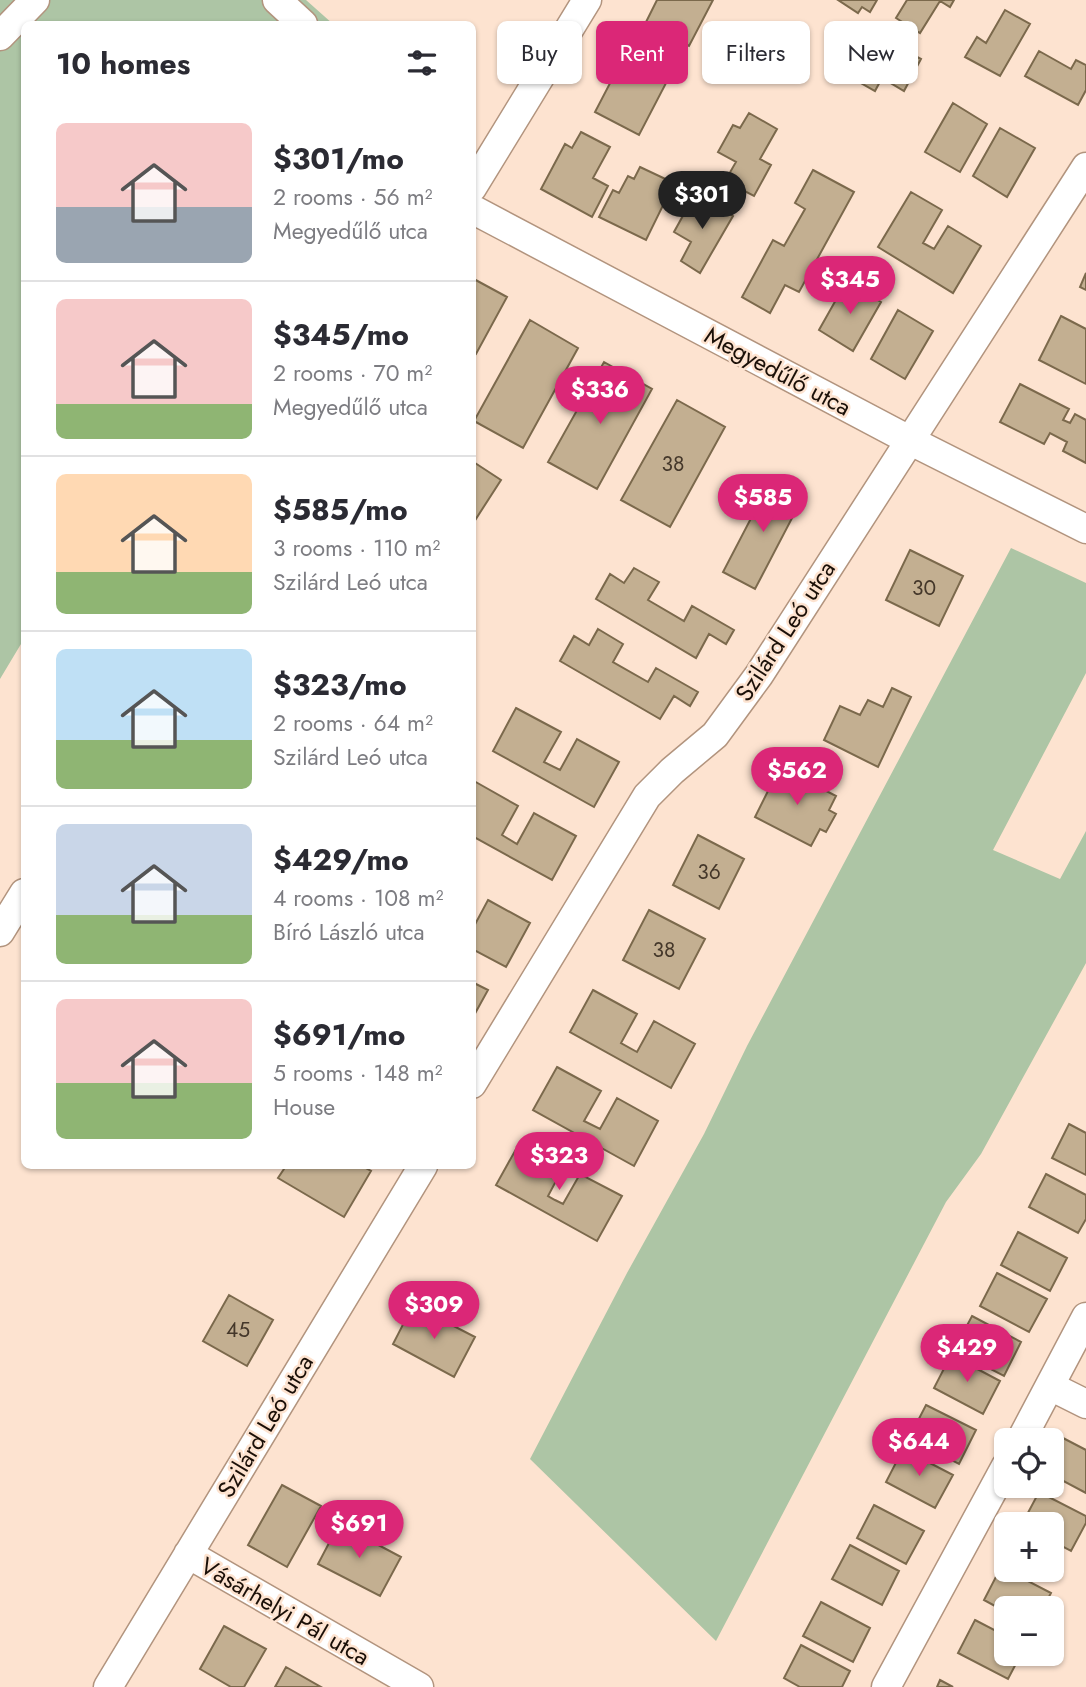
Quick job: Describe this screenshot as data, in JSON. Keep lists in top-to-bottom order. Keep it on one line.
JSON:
{"streets":{"street":["Megyedűlő utca","Szilárd Leó utca","Vásárhelyi Pál utca"]},"crossings":[["Megyedűlő utca","Szilárd Leó utca"],["Szilárd Leó utca","Vásárhelyi Pál utca"]],"house_numbers":["38","30","36","38","45"],"page":{"chip":["Buy","Rent","Filters","New"],"heading":"10 homes","list":[{"name":"$301/mo","note":"2 rooms · 56 m² · Megyedűlő utca"},{"name":"$345/mo","note":"2 rooms · 70 m² · Megyedűlő utca"},{"name":"$585/mo","note":"3 rooms · 110 m² · Szilárd Leó utca"},{"name":"$323/mo","note":"2 rooms · 64 m² · Szilárd Leó utca"},{"name":"$429/mo","note":"4 rooms · 108 m² · Bíró László utca"},{"name":"$691/mo","note":"5 rooms · 148 m² · House"}],"price":["$301","$345","$336","$585","$562","$323","$309","$429","$644","$691"],"map_buttons":["+","−"]}}
